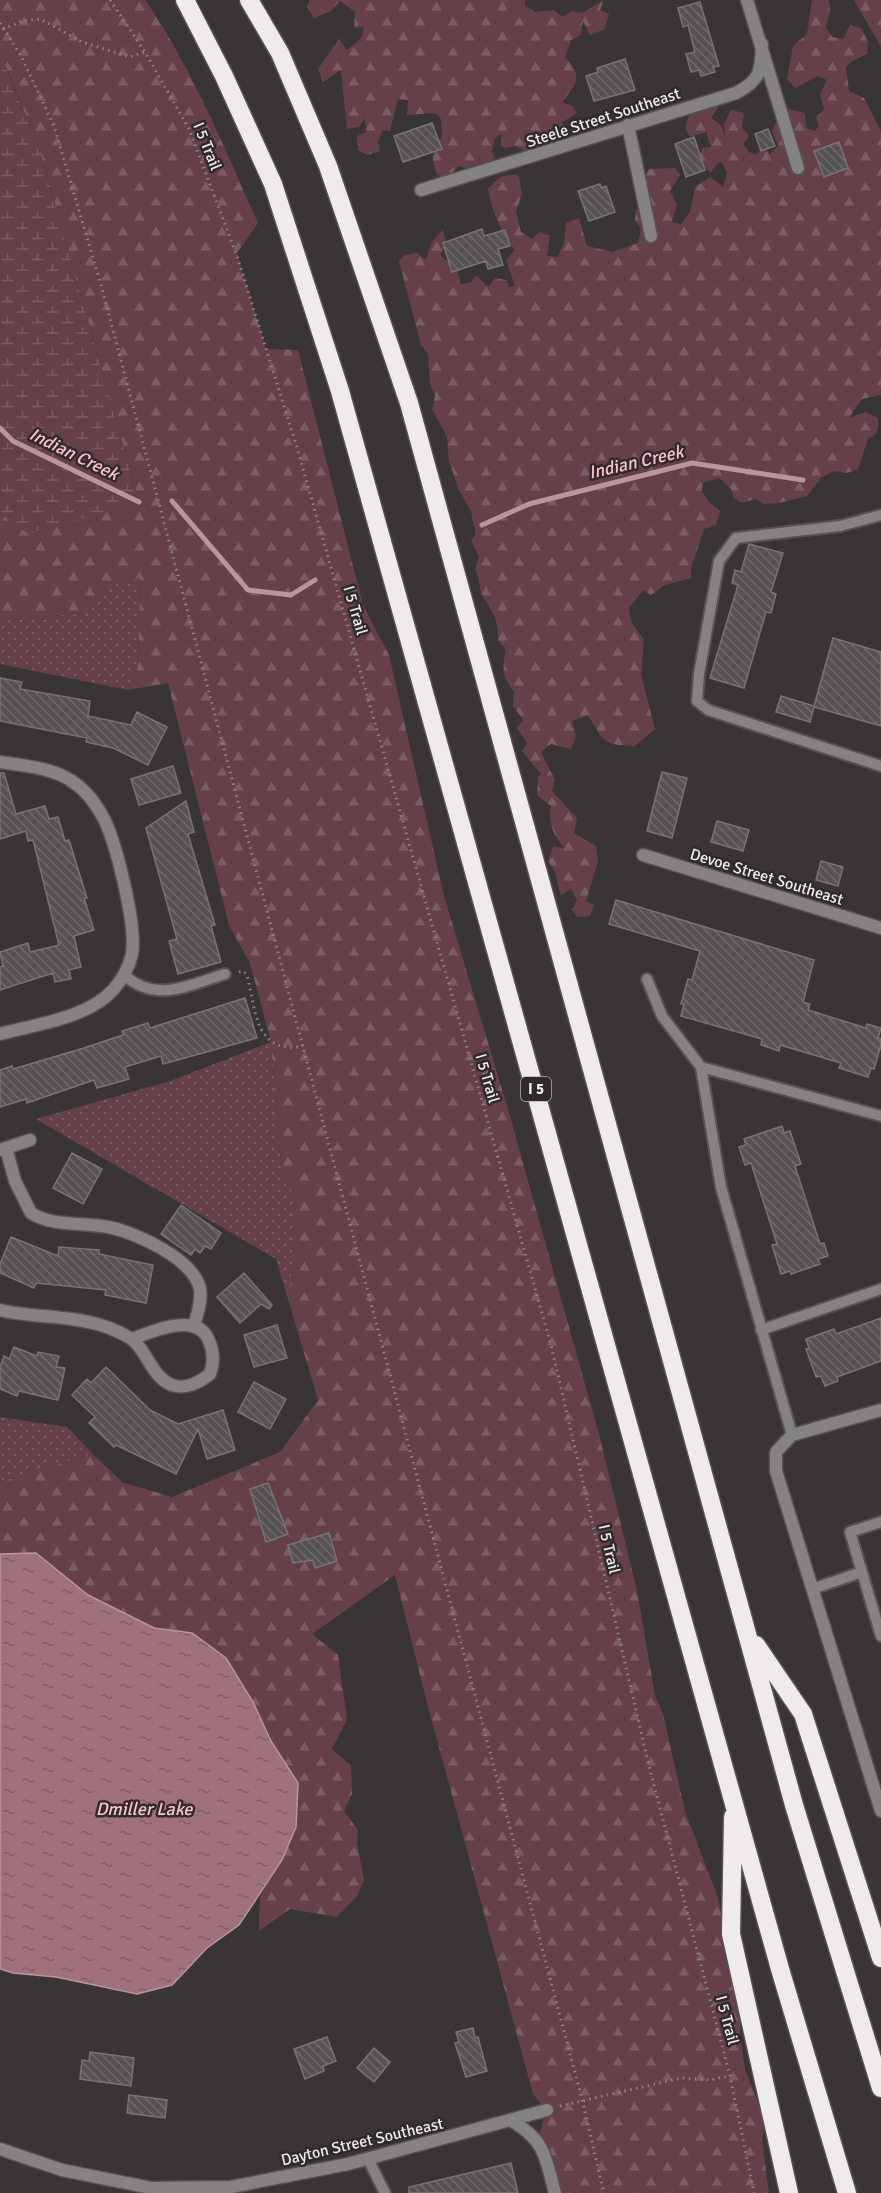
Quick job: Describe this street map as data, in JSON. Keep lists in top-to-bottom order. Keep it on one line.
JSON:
{"streets":{"highway":["I 5"],"street":["Steele Street Southeast","Devoe Street Southeast","Dayton Street Southeast"],"path":["I 5 Trail"]},"water":["Indian Creek","Dmiller Lake"]}
